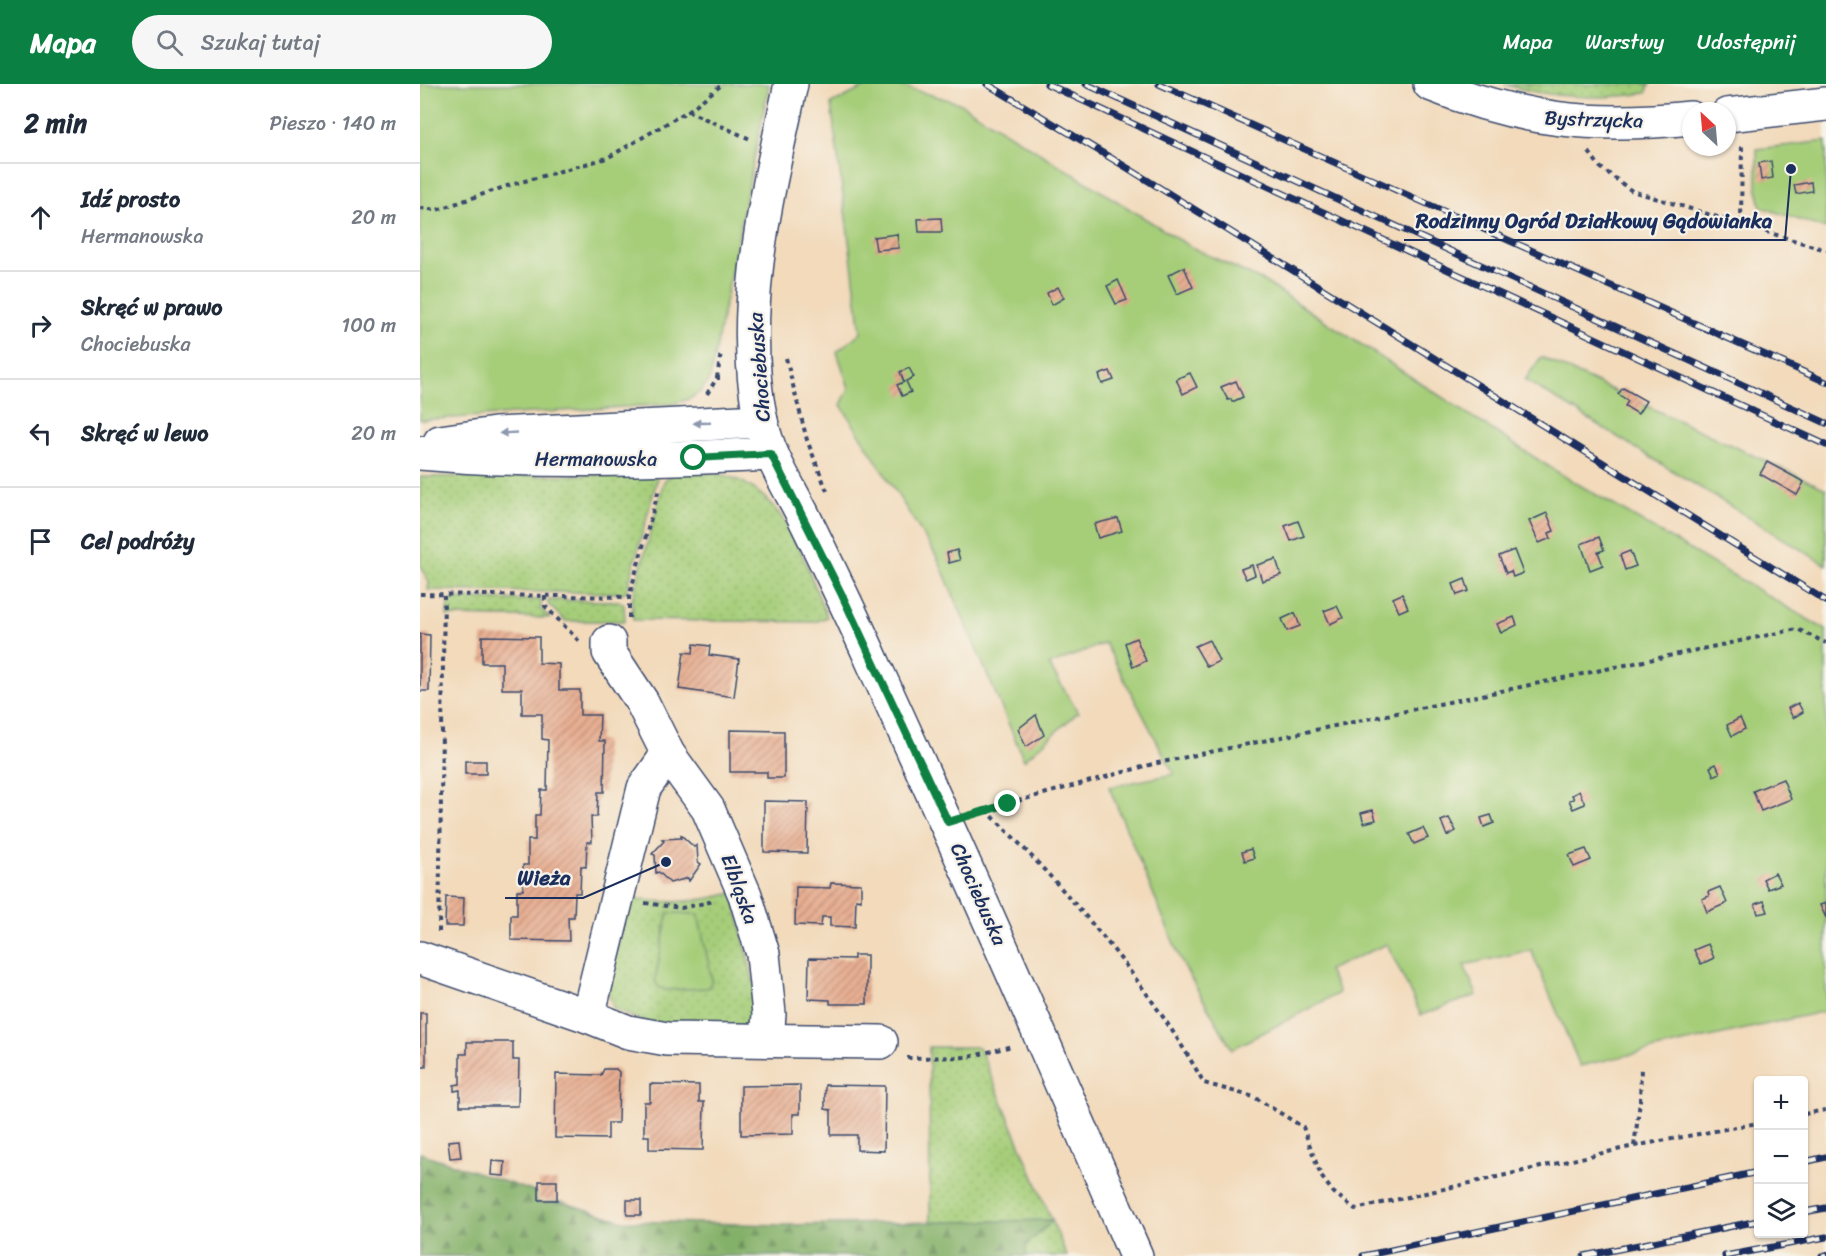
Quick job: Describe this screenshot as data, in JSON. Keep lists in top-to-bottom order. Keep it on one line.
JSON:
{"streets":{"street":["Bystrzycka","Chociebuska","Hermanowska","Elbląska"]},"crossings":[["Chociebuska","Hermanowska"]],"places":["Rodzinny Ogród Działkowy Gądowianka","Wieża"],"north":"top left","page":{"header":"Mapa","search":"Szukaj tutaj","nav":["Mapa","Warstwy","Udostępnij"],"heading":["2 min","Pieszo · 140 m"],"list":[["Idź prosto","Hermanowska","20 m"],["Skręć w prawo","Chociebuska","100 m"],["Skręć w lewo","20 m"],"Cel podróży"],"map_buttons":["+","−"]}}
